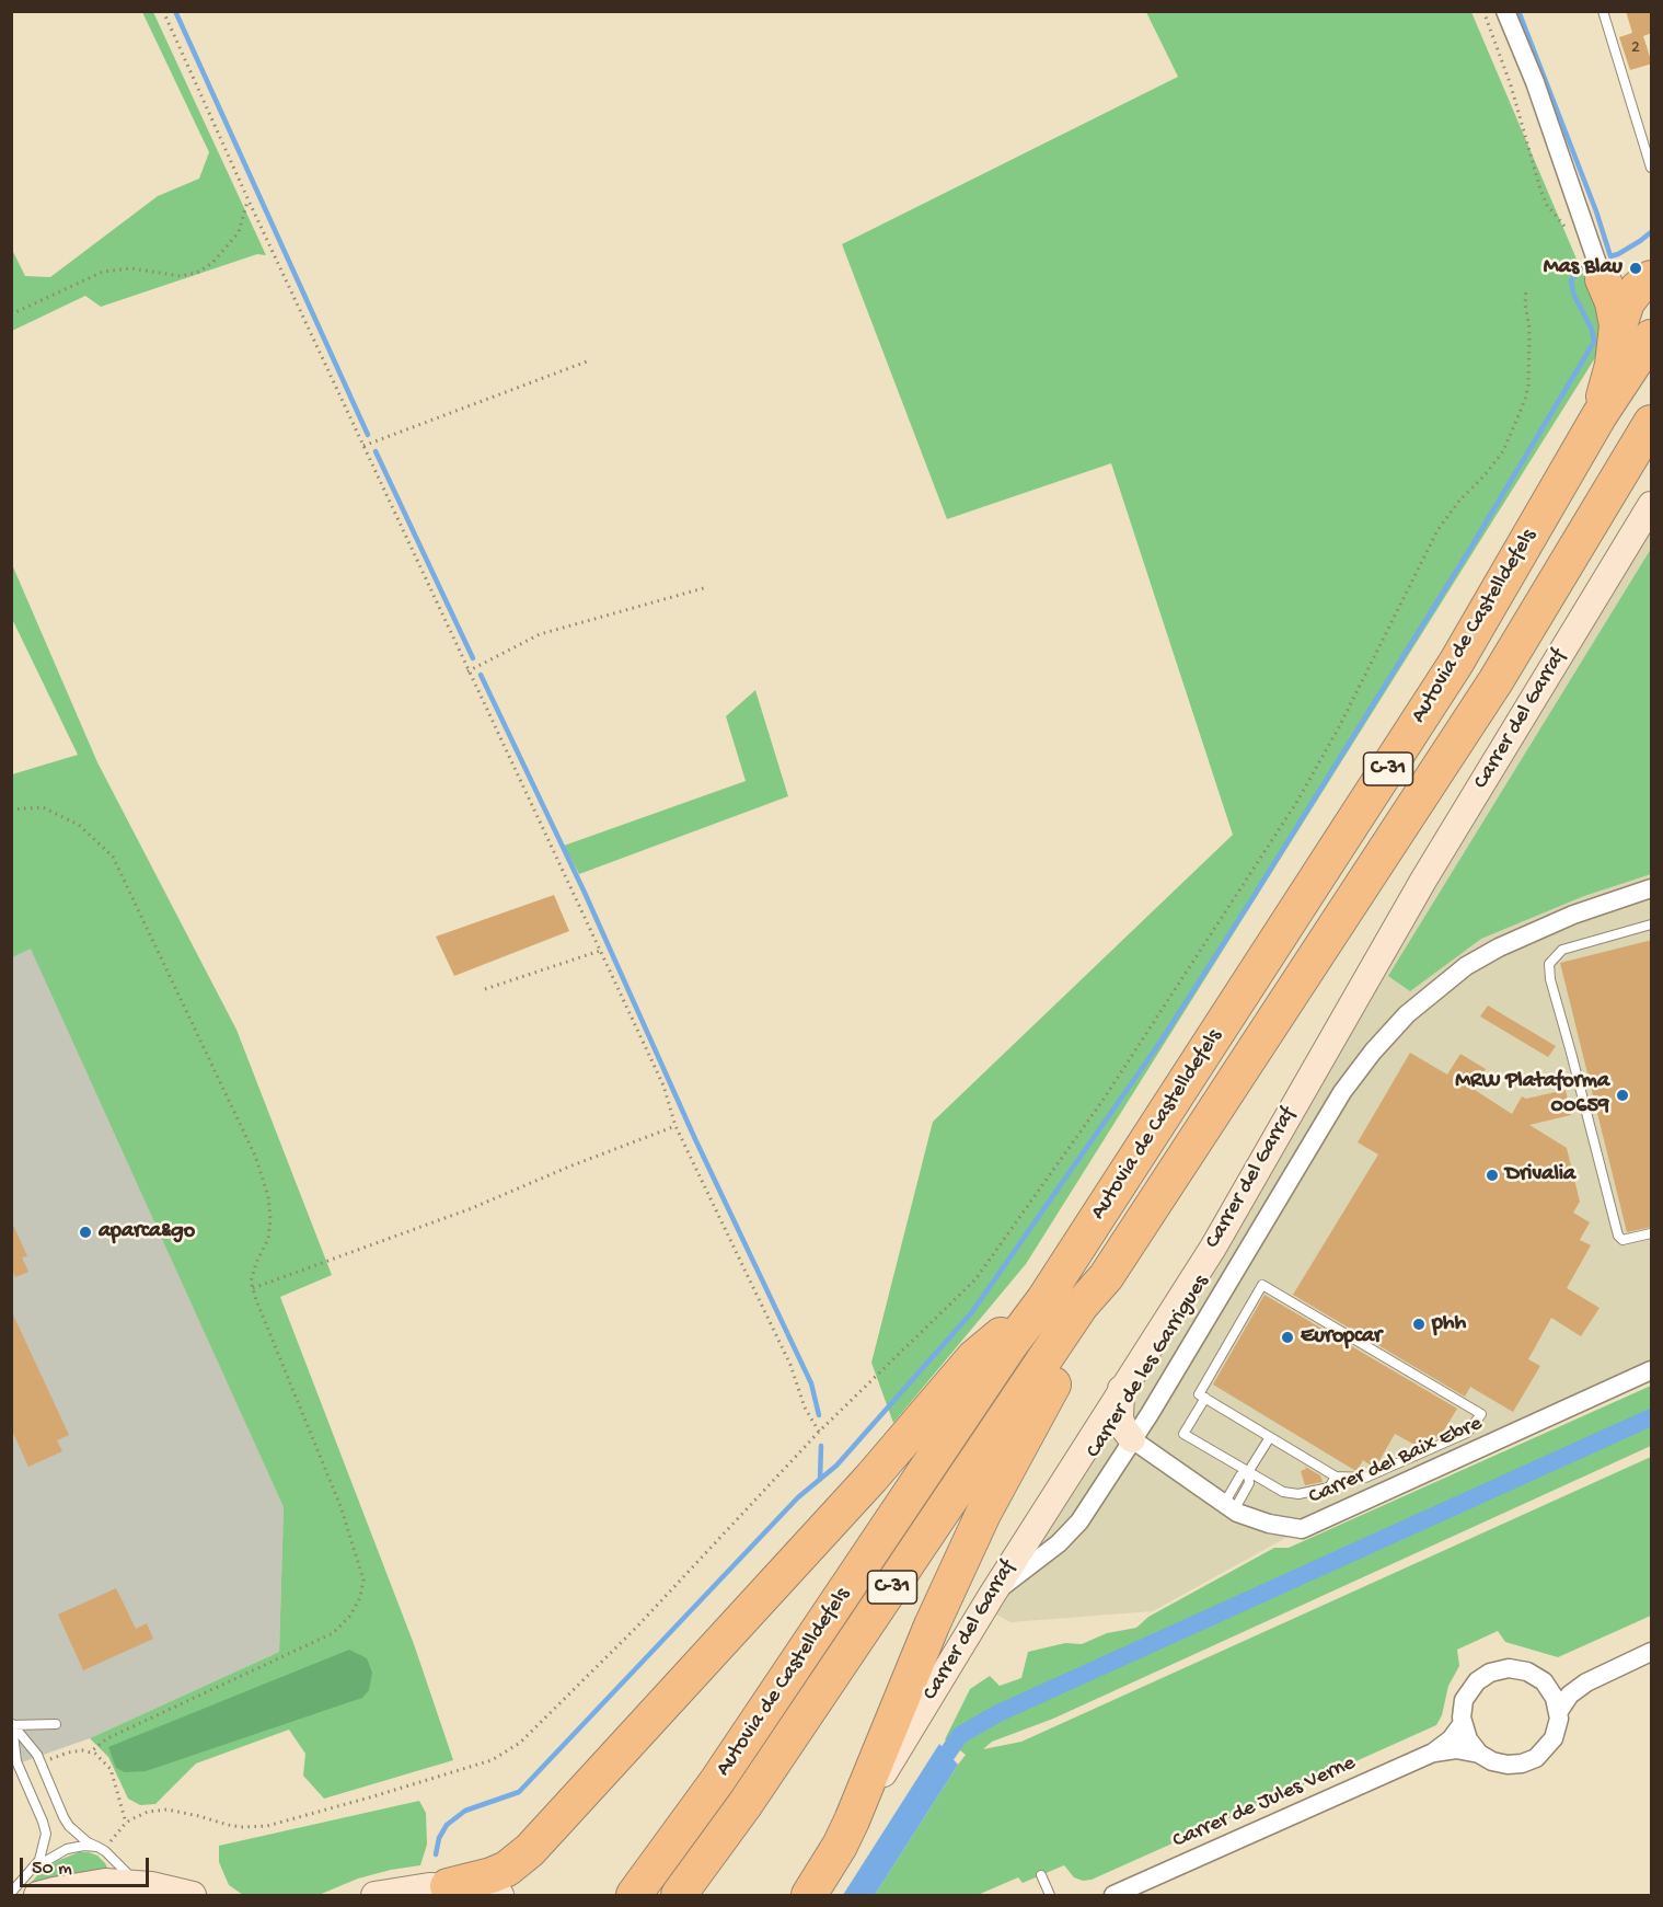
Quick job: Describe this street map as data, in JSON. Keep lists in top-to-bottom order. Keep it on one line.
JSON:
{"streets":{"highway":["Autovia de Castelldefels","C-31"],"main road":["Carrer del Garraf"],"street":["Carrer de les Garrigues","Carrer del Baix Ebre","Carrer de Jules Verne"]},"crossings":[["Carrer del Garraf","Carrer de les Garrigues"],["Carrer de les Garrigues","Carrer del Baix Ebre"]],"places":["Mas Blau","MRW Plataforma 00659","Drivalia","aparca&go","phh","Europcar"],"house_numbers":["2"],"scale_bar":"50 m"}
